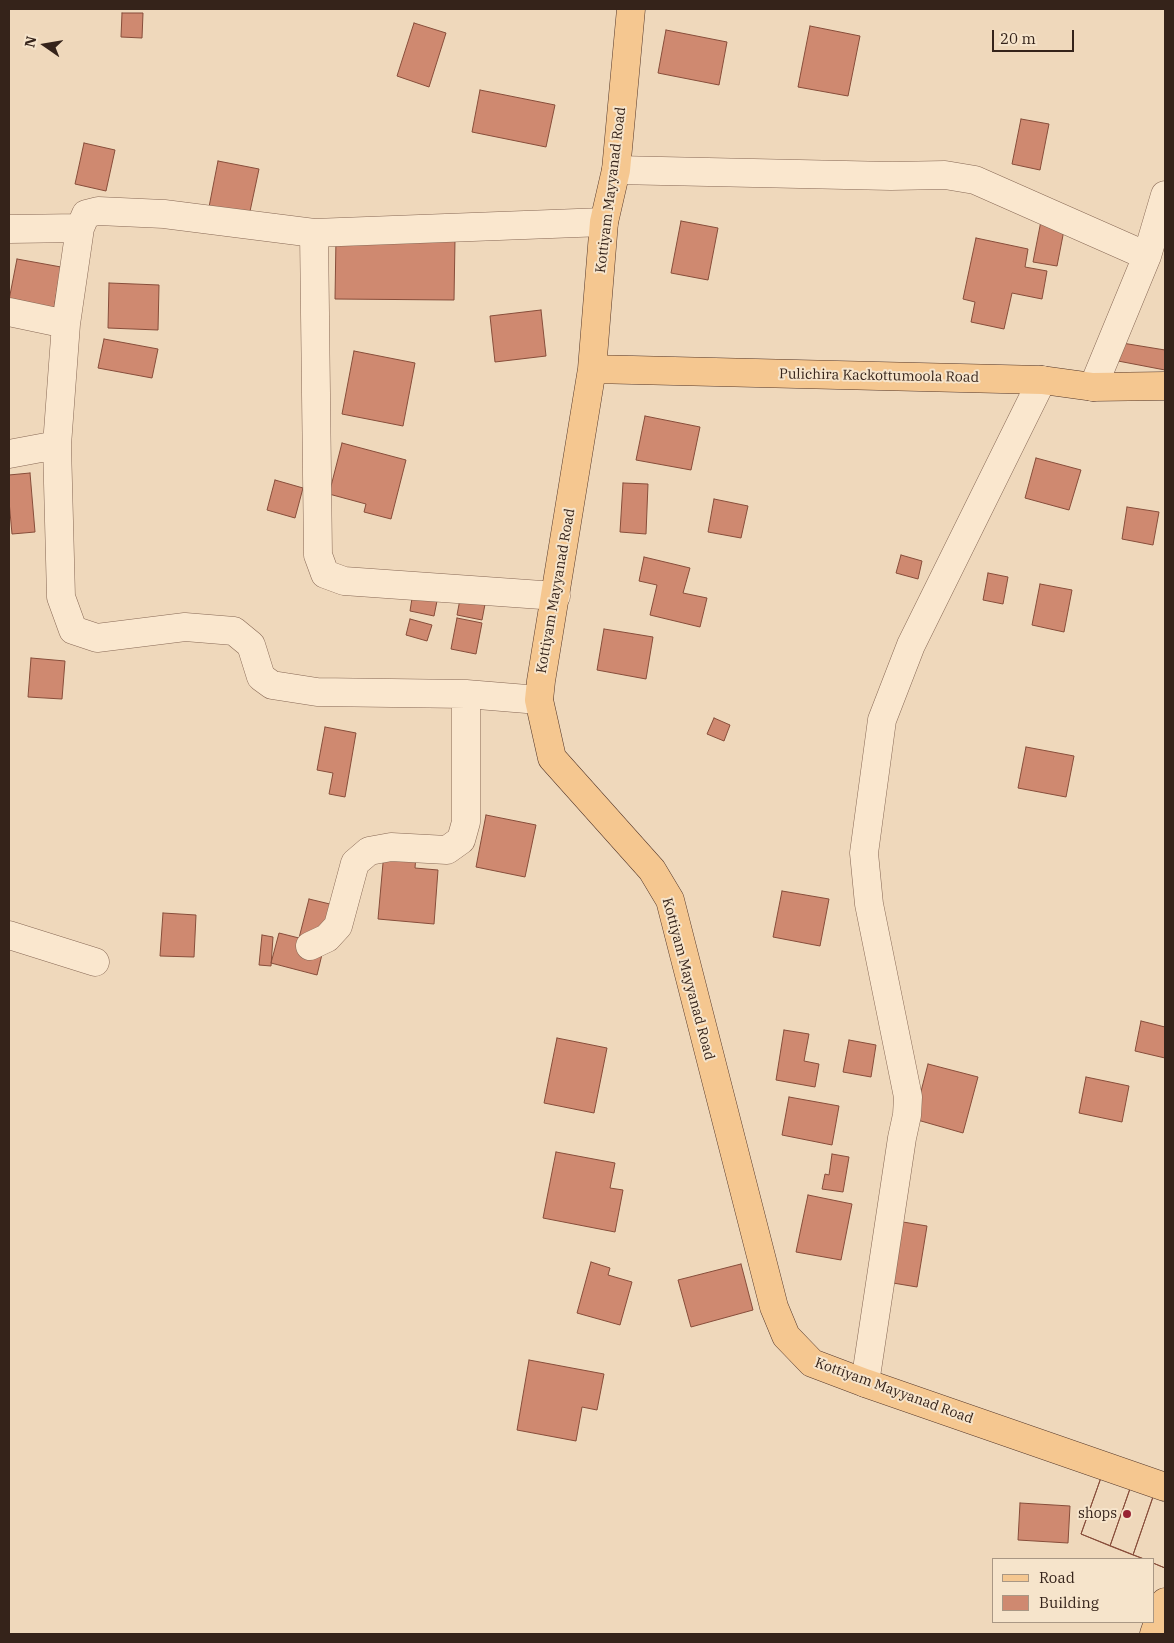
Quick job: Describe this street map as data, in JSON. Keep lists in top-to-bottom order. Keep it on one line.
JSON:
{"streets":{"main road":["Kottiyam Mayyanad Road","Pulichira Kackottumoola Road"]},"crossings":[["Kottiyam Mayyanad Road","Pulichira Kackottumoola Road"]],"places":["shops"],"legend":["Road","Building"],"scale_bar":"20 m","north":"left"}
